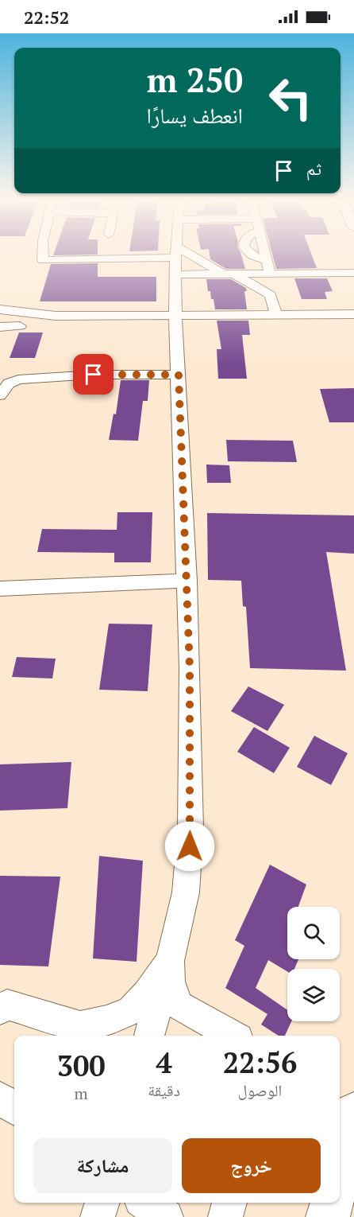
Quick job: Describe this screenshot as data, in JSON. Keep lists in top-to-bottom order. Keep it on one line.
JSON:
{"page":{"status":"22:52","turn":["250 m","انعطف يسارًا"],"then":"ثم","eta":["22:56","الوصول","4","دقيقة","300","m"],"buttons":["خروج","مشاركة"]}}
